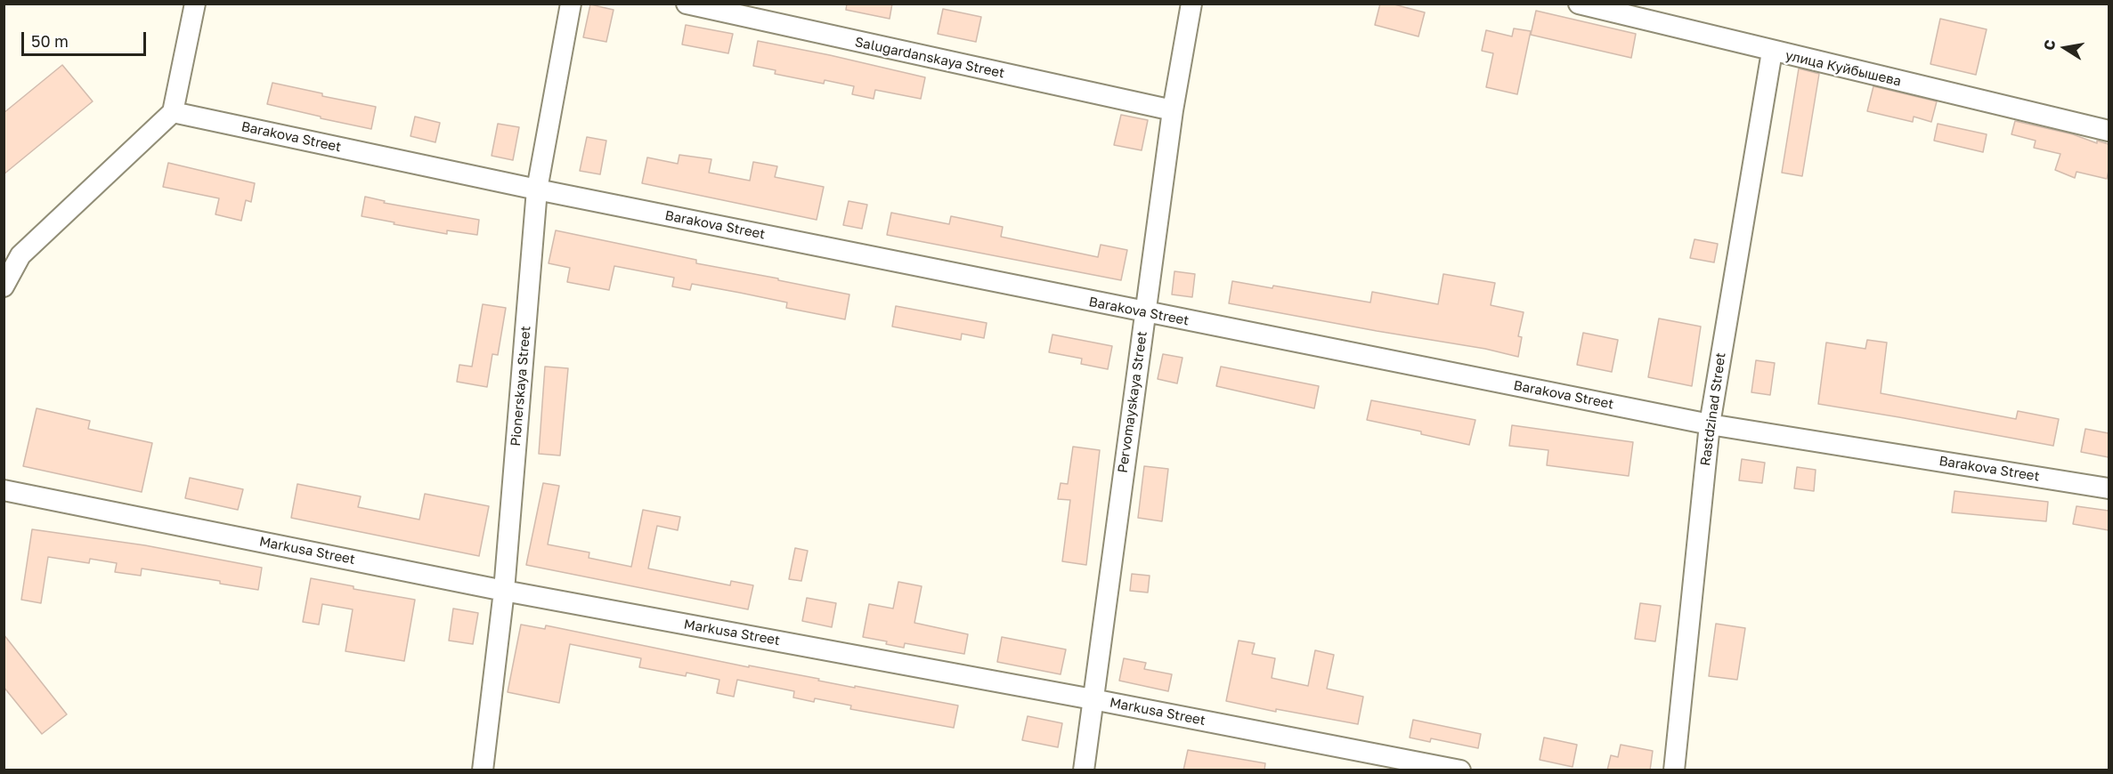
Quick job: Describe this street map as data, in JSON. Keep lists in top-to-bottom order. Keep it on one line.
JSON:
{"streets":{"street":["Salugardanskaya Street","улица Куйбышева","Barakova Street","Pionerskaya Street","Pervomayskaya Street","Rastdzinad Street","Markusa Street"]},"crossings":[["Salugardanskaya Street","Pervomayskaya Street"],["улица Куйбышева","Rastdzinad Street"],["Barakova Street","Pionerskaya Street"],["Barakova Street","Pervomayskaya Street"],["Barakova Street","Rastdzinad Street"],["Pionerskaya Street","Markusa Street"],["Pervomayskaya Street","Markusa Street"]],"scale_bar":"50 m","north":"left"}
